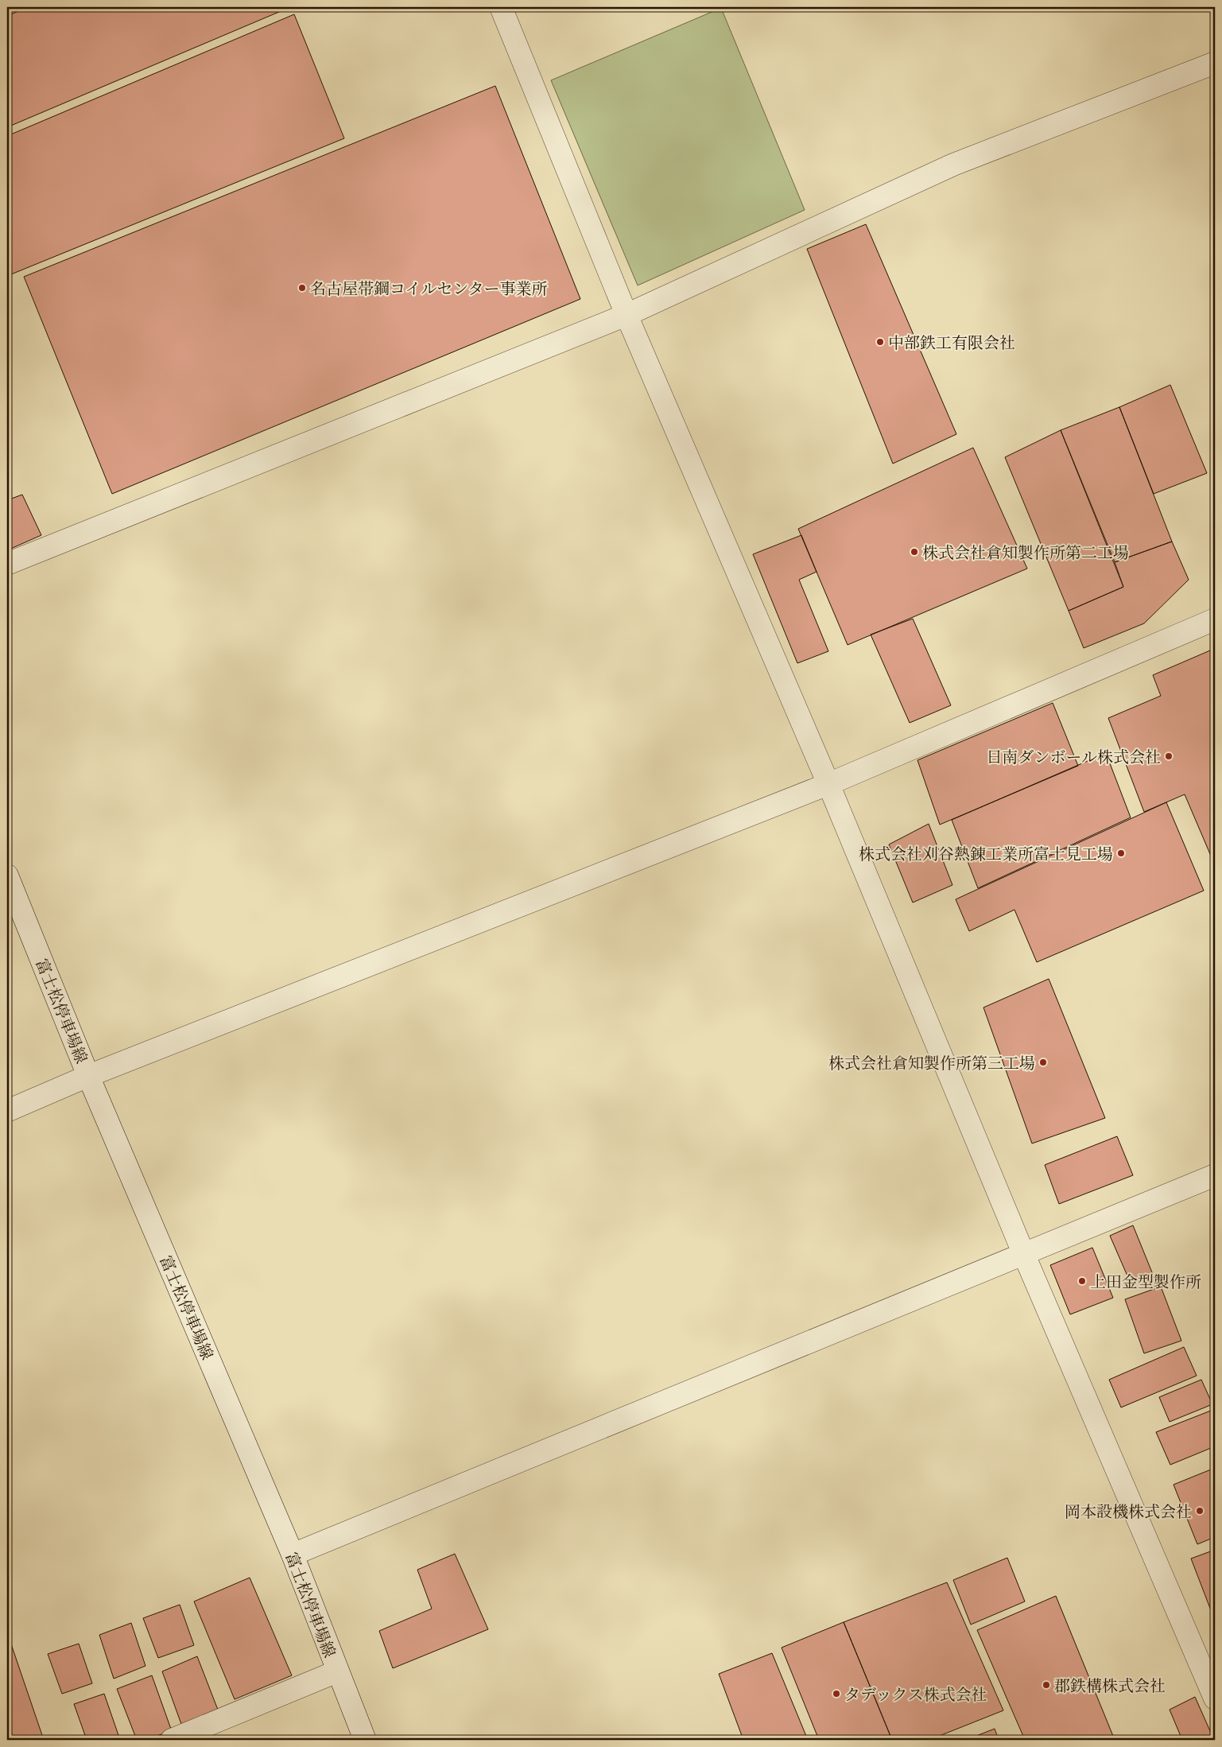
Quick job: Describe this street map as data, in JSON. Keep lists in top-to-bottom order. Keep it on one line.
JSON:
{"streets":{"street":["富士松停車場線"]},"places":["名古屋帯鋼コイルセンター事業所","中部鉄工有限会社","株式会社倉知製作所第二工場","日南ダンボール株式会社","株式会社刈谷熱錬工業所富士見工場","株式会社倉知製作所第三工場","上田金型製作所","岡本設機株式会社","郡鉄構株式会社","タデックス株式会社"]}
